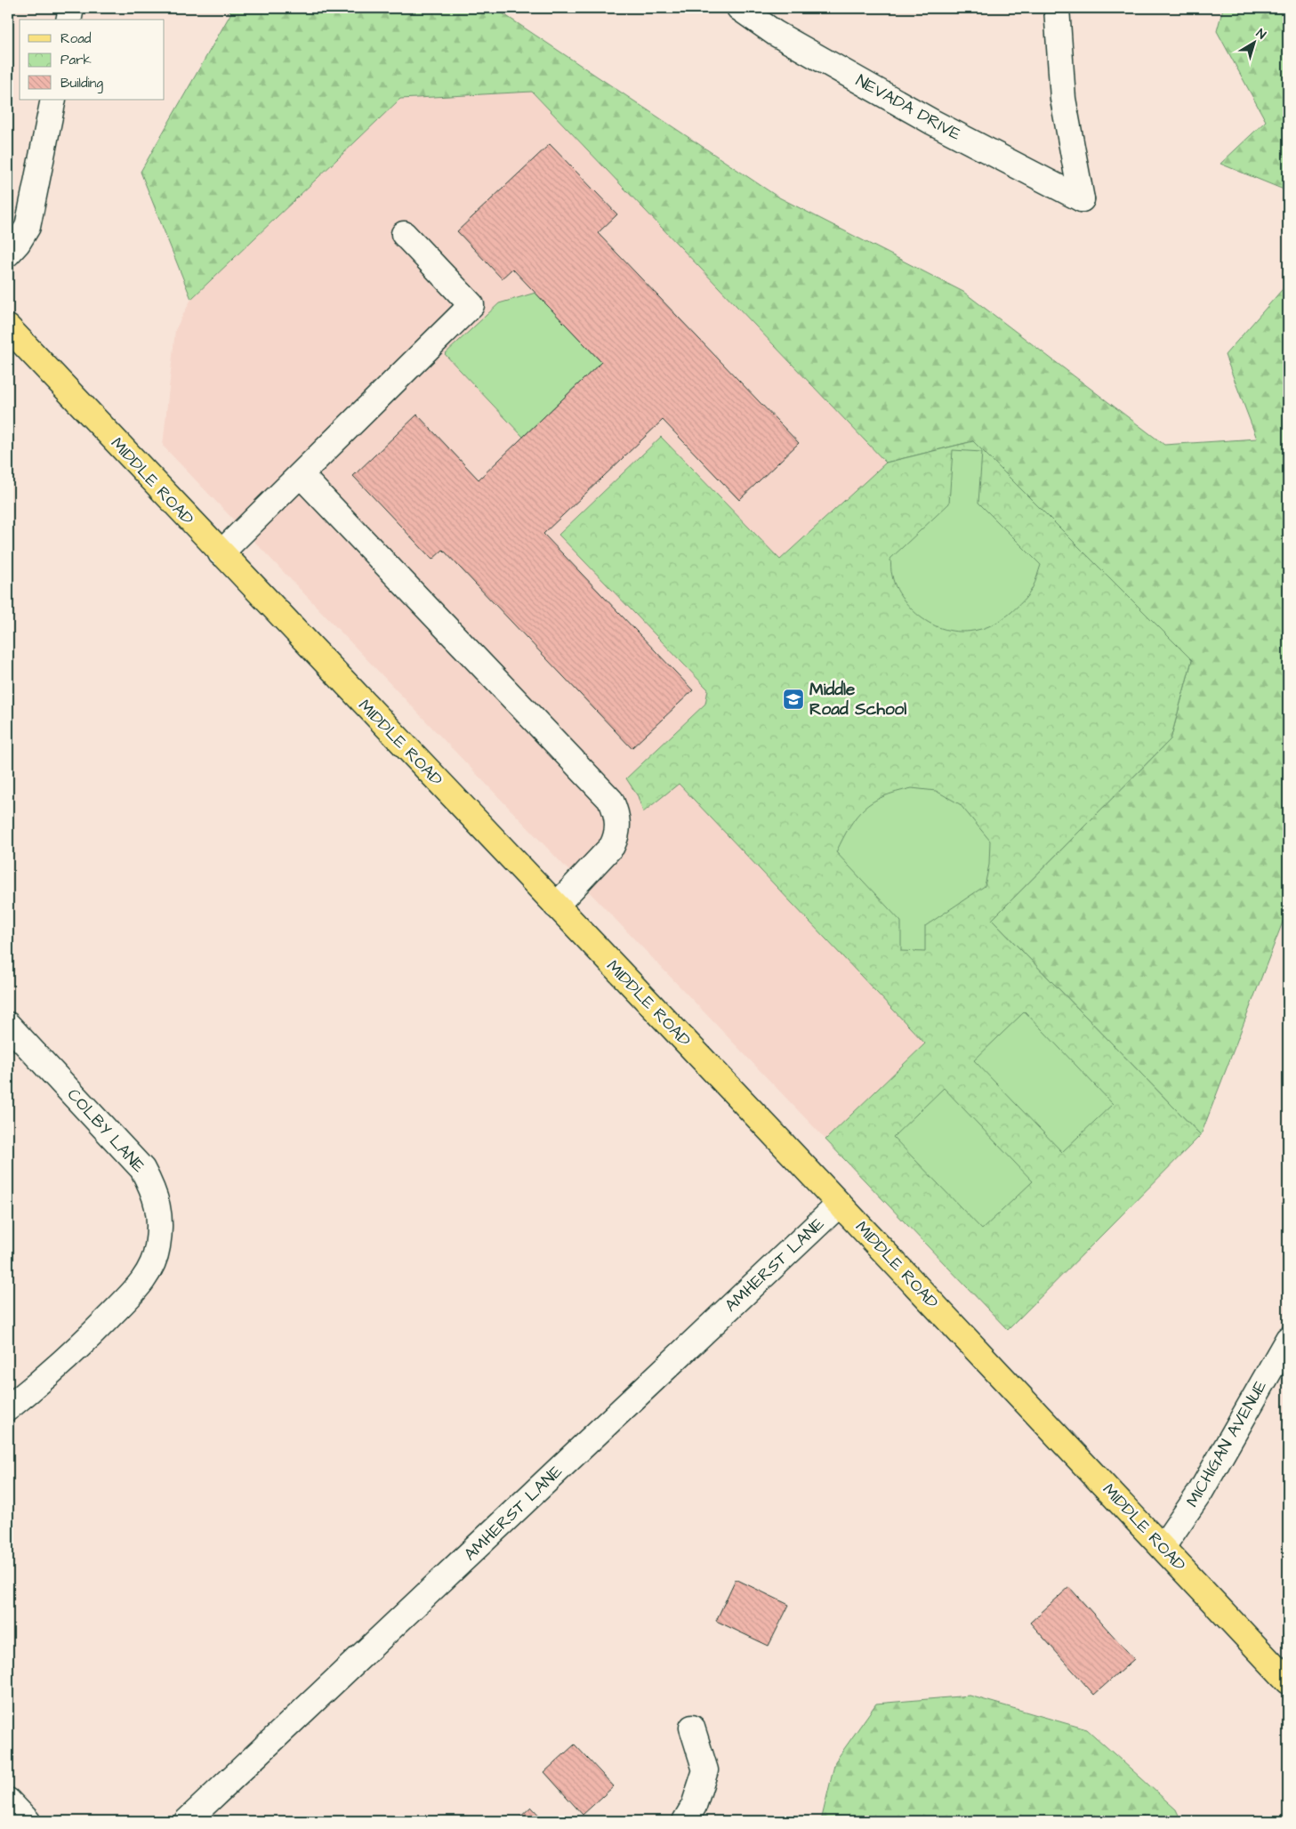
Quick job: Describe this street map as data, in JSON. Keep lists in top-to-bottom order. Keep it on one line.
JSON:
{"streets":{"main road":["MIDDLE ROAD"],"street":["NEVADA DRIVE","COLBY LANE","AMHERST LANE","MICHIGAN AVENUE"]},"crossings":[["MIDDLE ROAD","AMHERST LANE"],["MIDDLE ROAD","MICHIGAN AVENUE"]],"places":{"school or university":["Middle Road School"]},"legend":["Road","Park","Building"],"north":"top right"}
